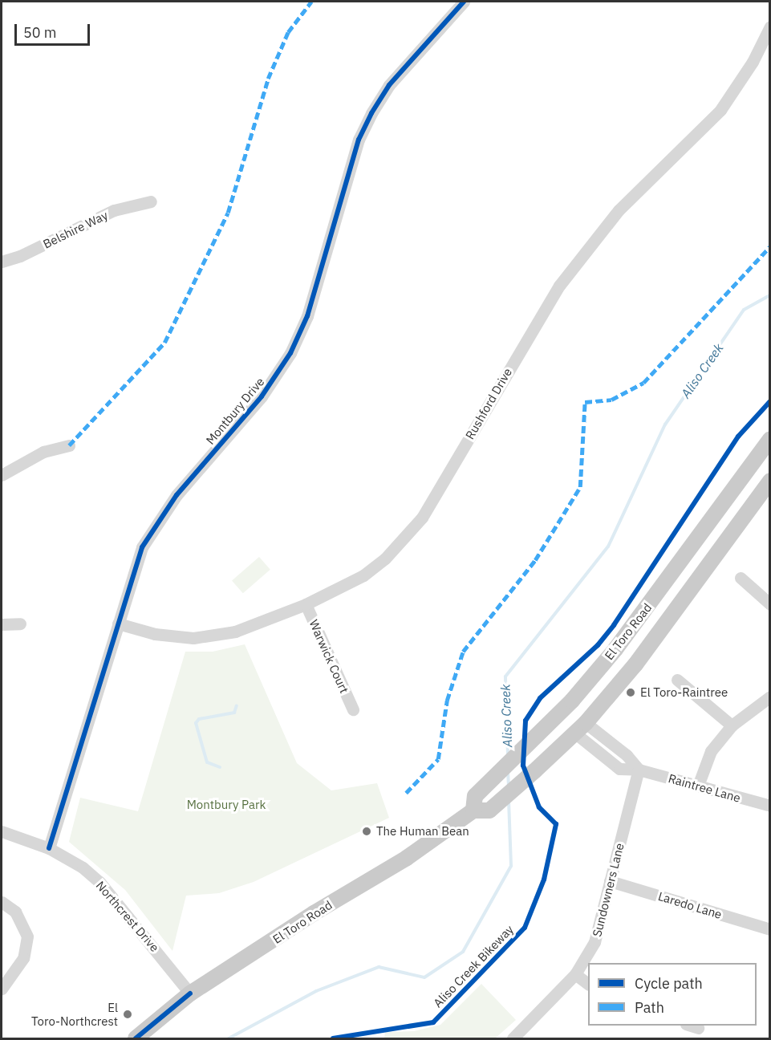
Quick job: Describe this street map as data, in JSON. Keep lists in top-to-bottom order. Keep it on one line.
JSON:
{"streets":{"main road":["El Toro Road"],"street":["Belshire Way","Rushford Drive","Montbury Drive","Warwick Court","Raintree Lane","Sundowners Lane","Laredo Lane","Northcrest Drive"],"cycle path":["Aliso Creek Bikeway"]},"crossings":[["Rushford Drive","Montbury Drive"],["Rushford Drive","Warwick Court"],["Montbury Drive","Northcrest Drive"],["El Toro Road","Raintree Lane"],["El Toro Road","Northcrest Drive"],["Raintree Lane","Sundowners Lane"],["Sundowners Lane","Laredo Lane"]],"water":["Aliso Creek"],"parks":["Montbury Park"],"places":["El Toro-Raintree","The Human Bean","El Toro-Northcrest"],"legend":["Cycle path","Path"],"scale_bar":"50 m"}
